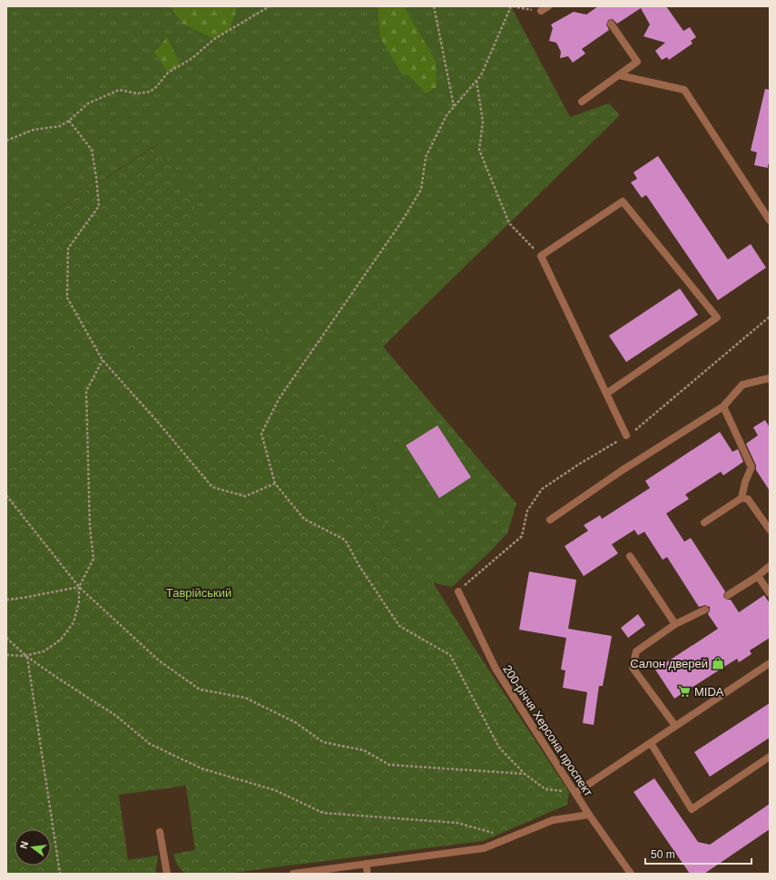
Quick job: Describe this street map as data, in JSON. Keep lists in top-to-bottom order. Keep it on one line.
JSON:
{"streets":{"street":["200-річчя Херсона проспект"]},"parks":["Таврійський"],"places":{"shop":["Салон дверей"],"supermarket":["MIDA"]},"scale_bar":"50 m","north":"left"}
